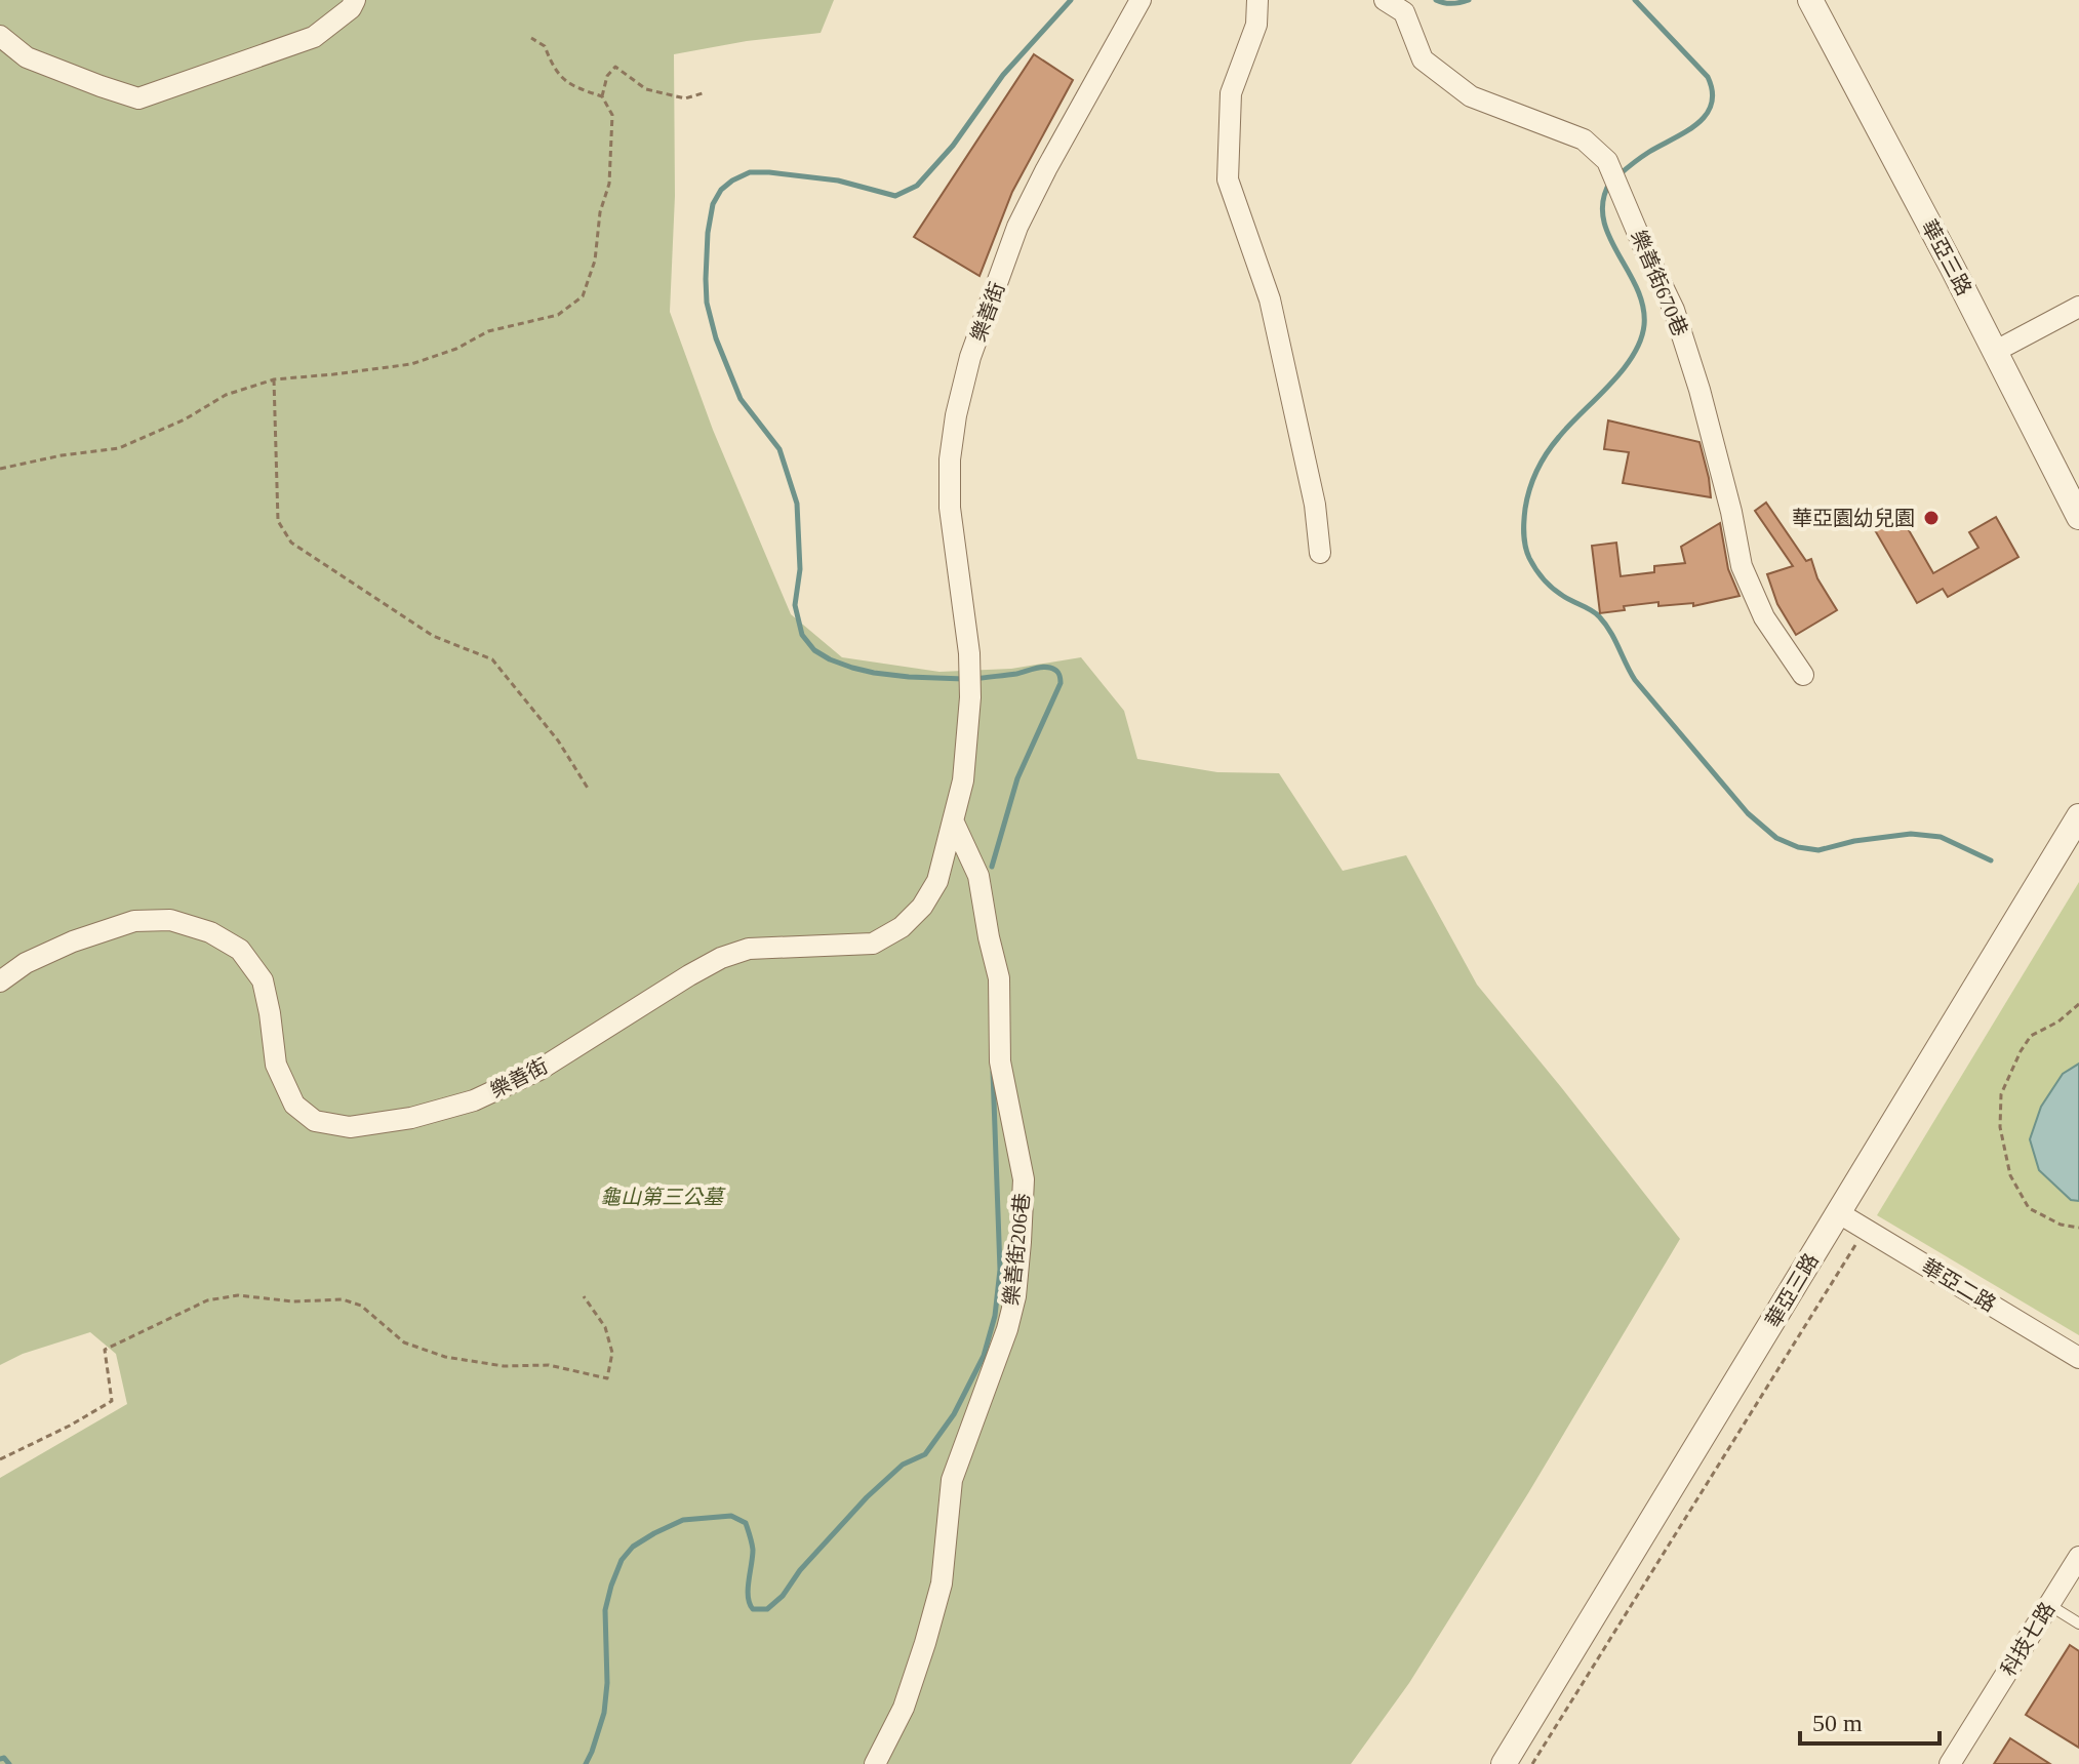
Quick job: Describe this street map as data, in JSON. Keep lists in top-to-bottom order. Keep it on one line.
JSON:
{"streets":{"street":["華亞三路","樂善街670巷","樂善街","樂善街206巷","華亞二路","科技七路"]},"crossings":[["華亞三路","華亞二路"],["樂善街","樂善街206巷"]],"parks":["龜山第三公墓"],"places":["華亞園幼兒園"],"scale_bar":"50 m"}
